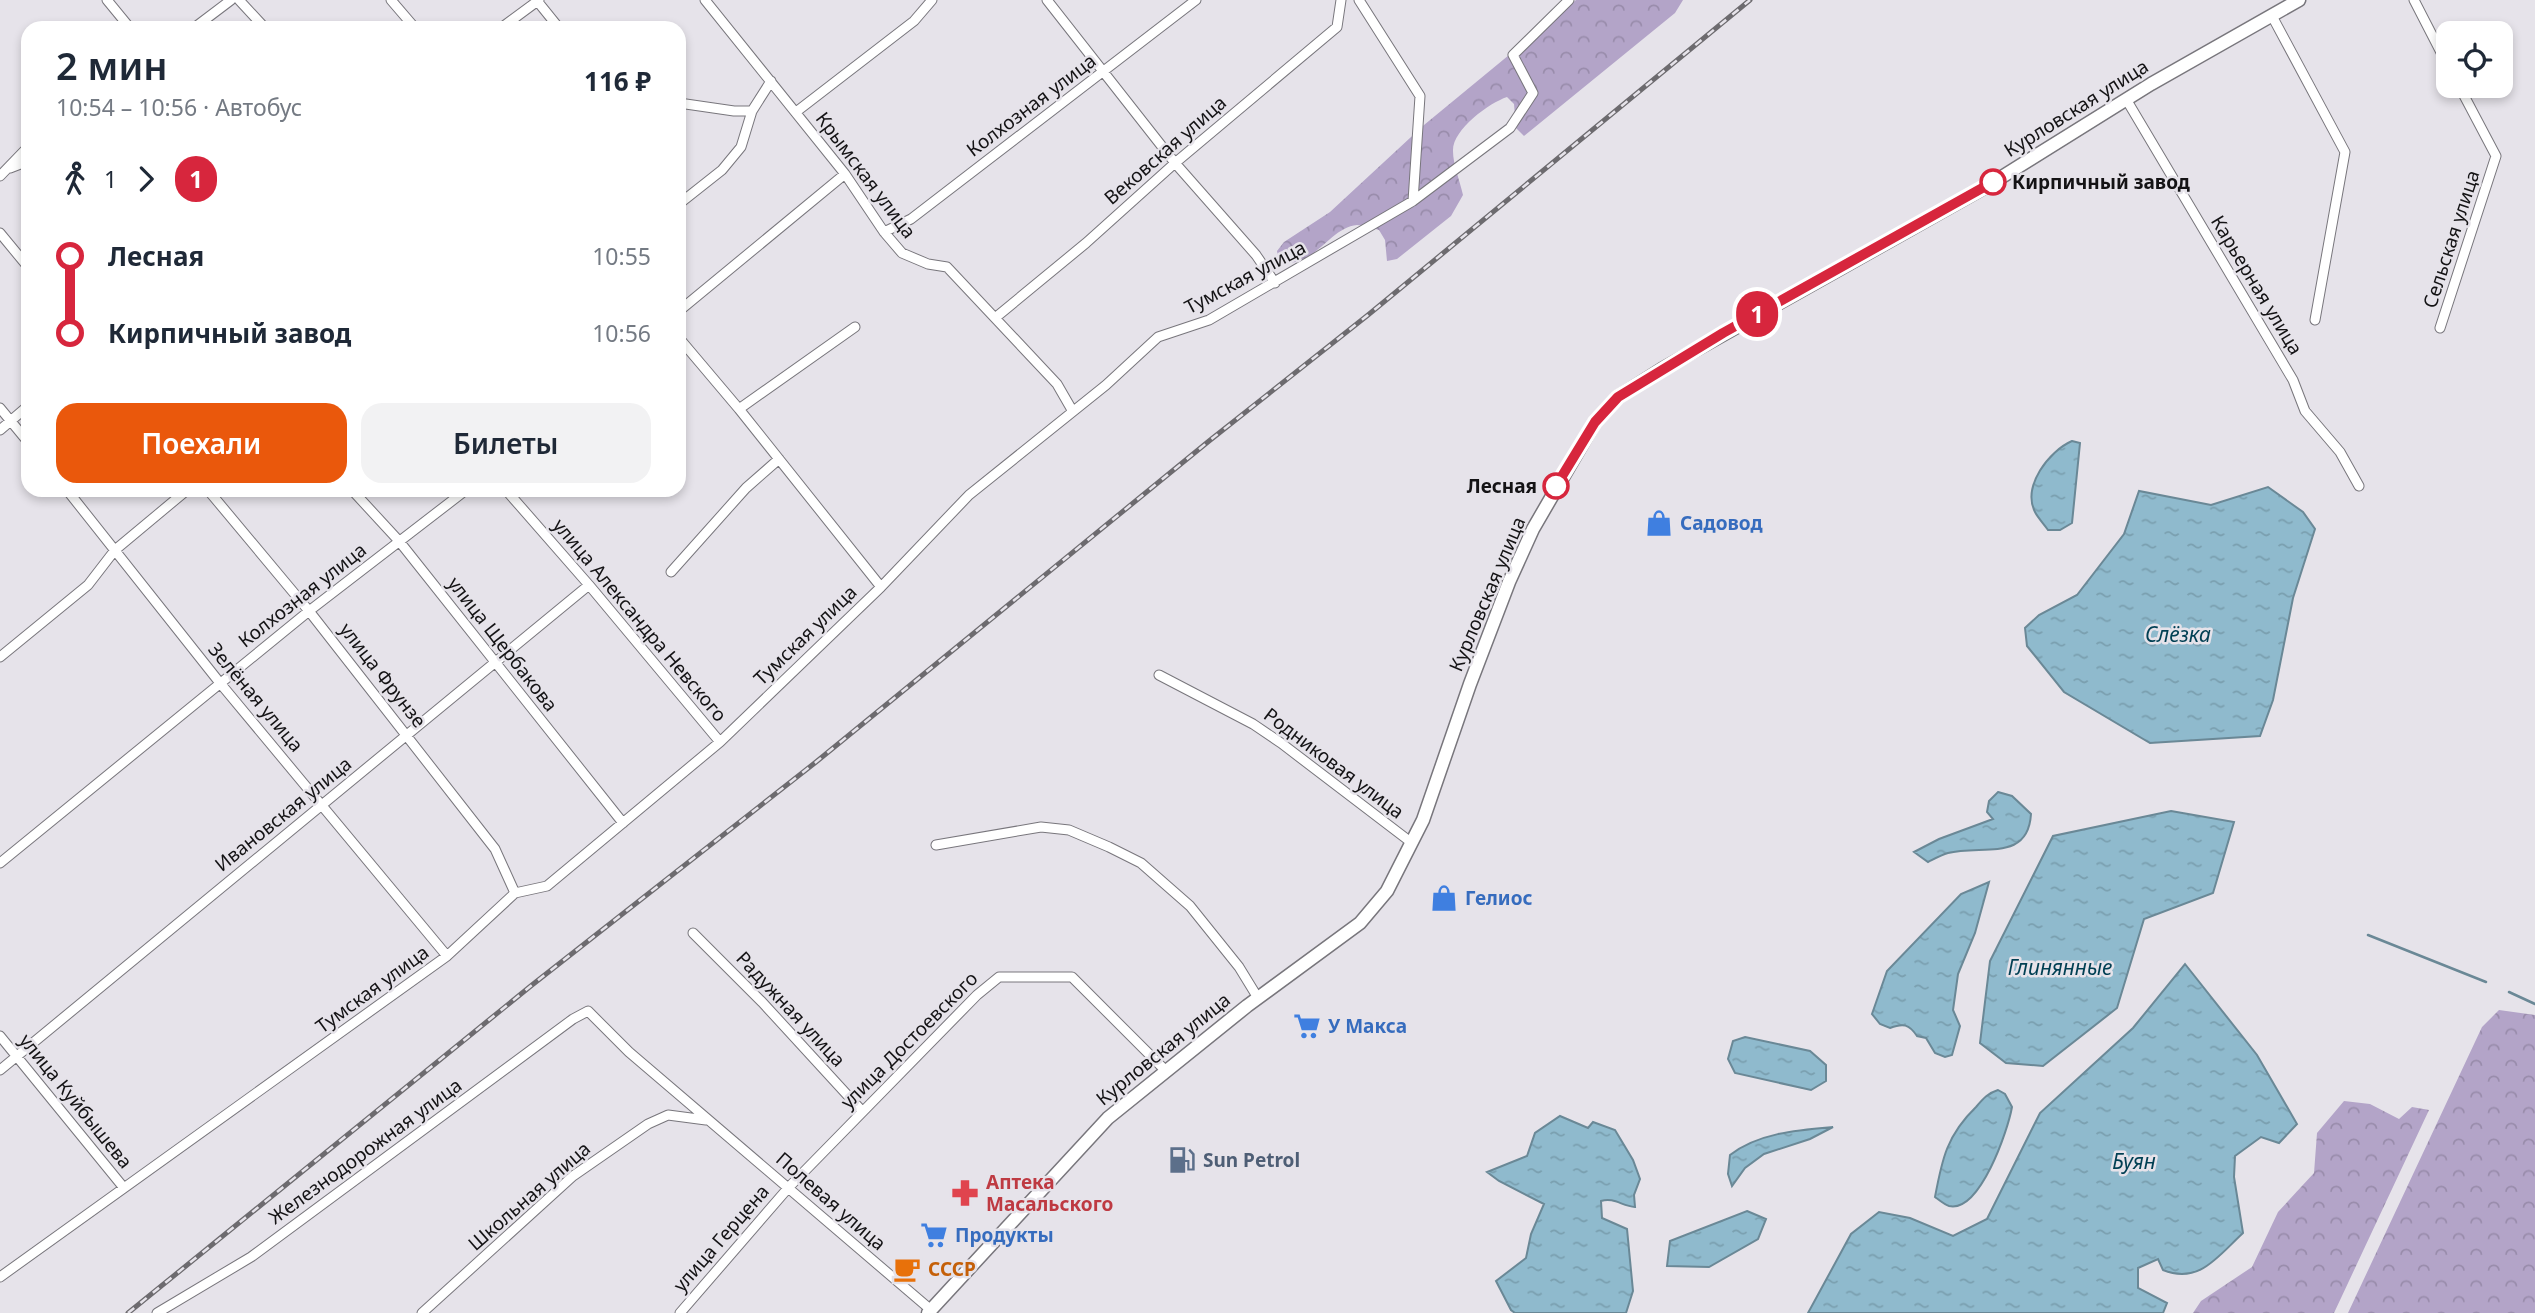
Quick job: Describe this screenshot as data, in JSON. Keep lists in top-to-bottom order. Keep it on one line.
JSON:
{"streets":{"main road":["Курловская улица"],"street":["Колхозная улица","Вековская улица","Крымская улица","Сельская улица","Тумская улица","Карьерная улица","улица Александра Невского","улица Щербакова","улица Фрунзе","Зелёная улица","Родниковая улица","Ивановская улица","Радужная улица","улица Достоевского","улица Куйбышева","Железнодорожная улица","Школьная улица","Полевая улица","улица Герцена"]},"crossings":[["Колхозная улица","Крымская улица"],["Колхозная улица","улица Щербакова"],["Колхозная улица","улица Фрунзе"],["Колхозная улица","Зелёная улица"],["Курловская улица","Карьерная улица"],["Курловская улица","Родниковая улица"],["Курловская улица","улица Достоевского"],["Курловская улица","Полевая улица"],["Вековская улица","Крымская улица"],["Крымская улица","Тумская улица"],["Тумская улица","улица Александра Невского"],["Тумская улица","улица Щербакова"],["Тумская улица","улица Фрунзе"],["Тумская улица","Зелёная улица"],["Тумская улица","улица Куйбышева"],["улица Александра Невского","Ивановская улица"],["улица Щербакова","Ивановская улица"],["улица Фрунзе","Ивановская улица"],["Зелёная улица","Ивановская улица"],["Ивановская улица","улица Куйбышева"],["Радужная улица","улица Достоевского"],["улица Достоевского","Полевая улица"],["улица Достоевского","улица Герцена"],["Железнодорожная улица","Полевая улица"],["Школьная улица","Полевая улица"],["Полевая улица","улица Герцена"]],"water":["Слёзка","Глинянные","Буян"],"places":{"other":["Кирпичный завод","Лесная"],"shop":["Садовод","Гелиос"],"supermarket":["У Макса","Продукты"],"fuel station":["Sun Petrol"],"pharmacy":["Аптека Масальского"],"cafe":["СССР"]},"lines":["bus line 1"],"page":{"on_map":"1","heading":["2 мин","10:54 – 10:56 · Автобус","116 ₽"],"legs":["1","1"],"list":[{"name":"Лесная","value":"10:55"},{"name":"Кирпичный завод","value":"10:56"}],"buttons":["Поехали","Билеты"]}}
